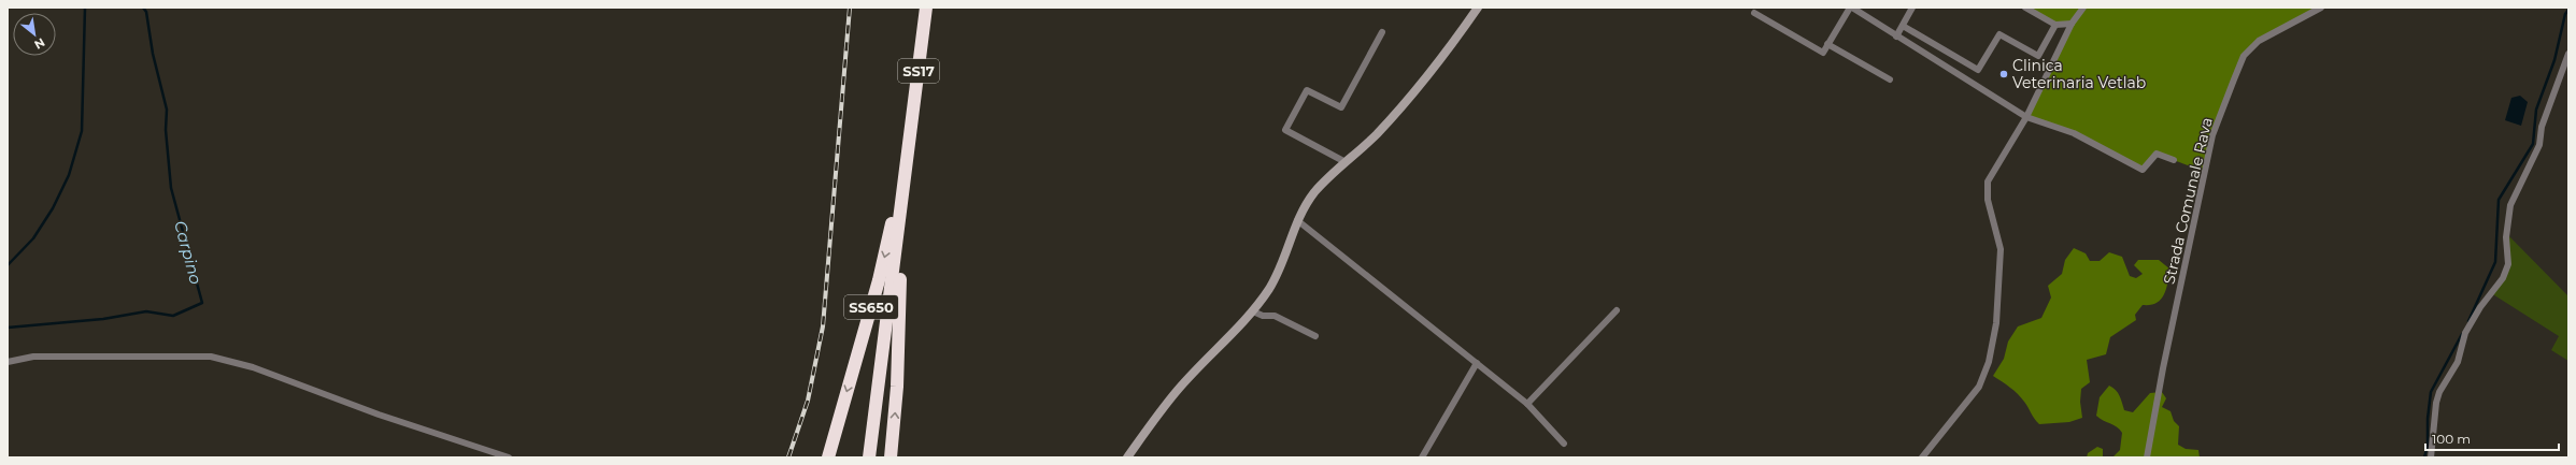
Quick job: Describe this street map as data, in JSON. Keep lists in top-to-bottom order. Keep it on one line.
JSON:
{"streets":{"highway":["SS17","SS650"],"street":["Strada Comunale Rava"]},"crossings":[["SS17","SS650"]],"water":["Carpino"],"places":["Clinica Veterinaria Vetlab"],"scale_bar":"100 m","north":"bottom right"}
